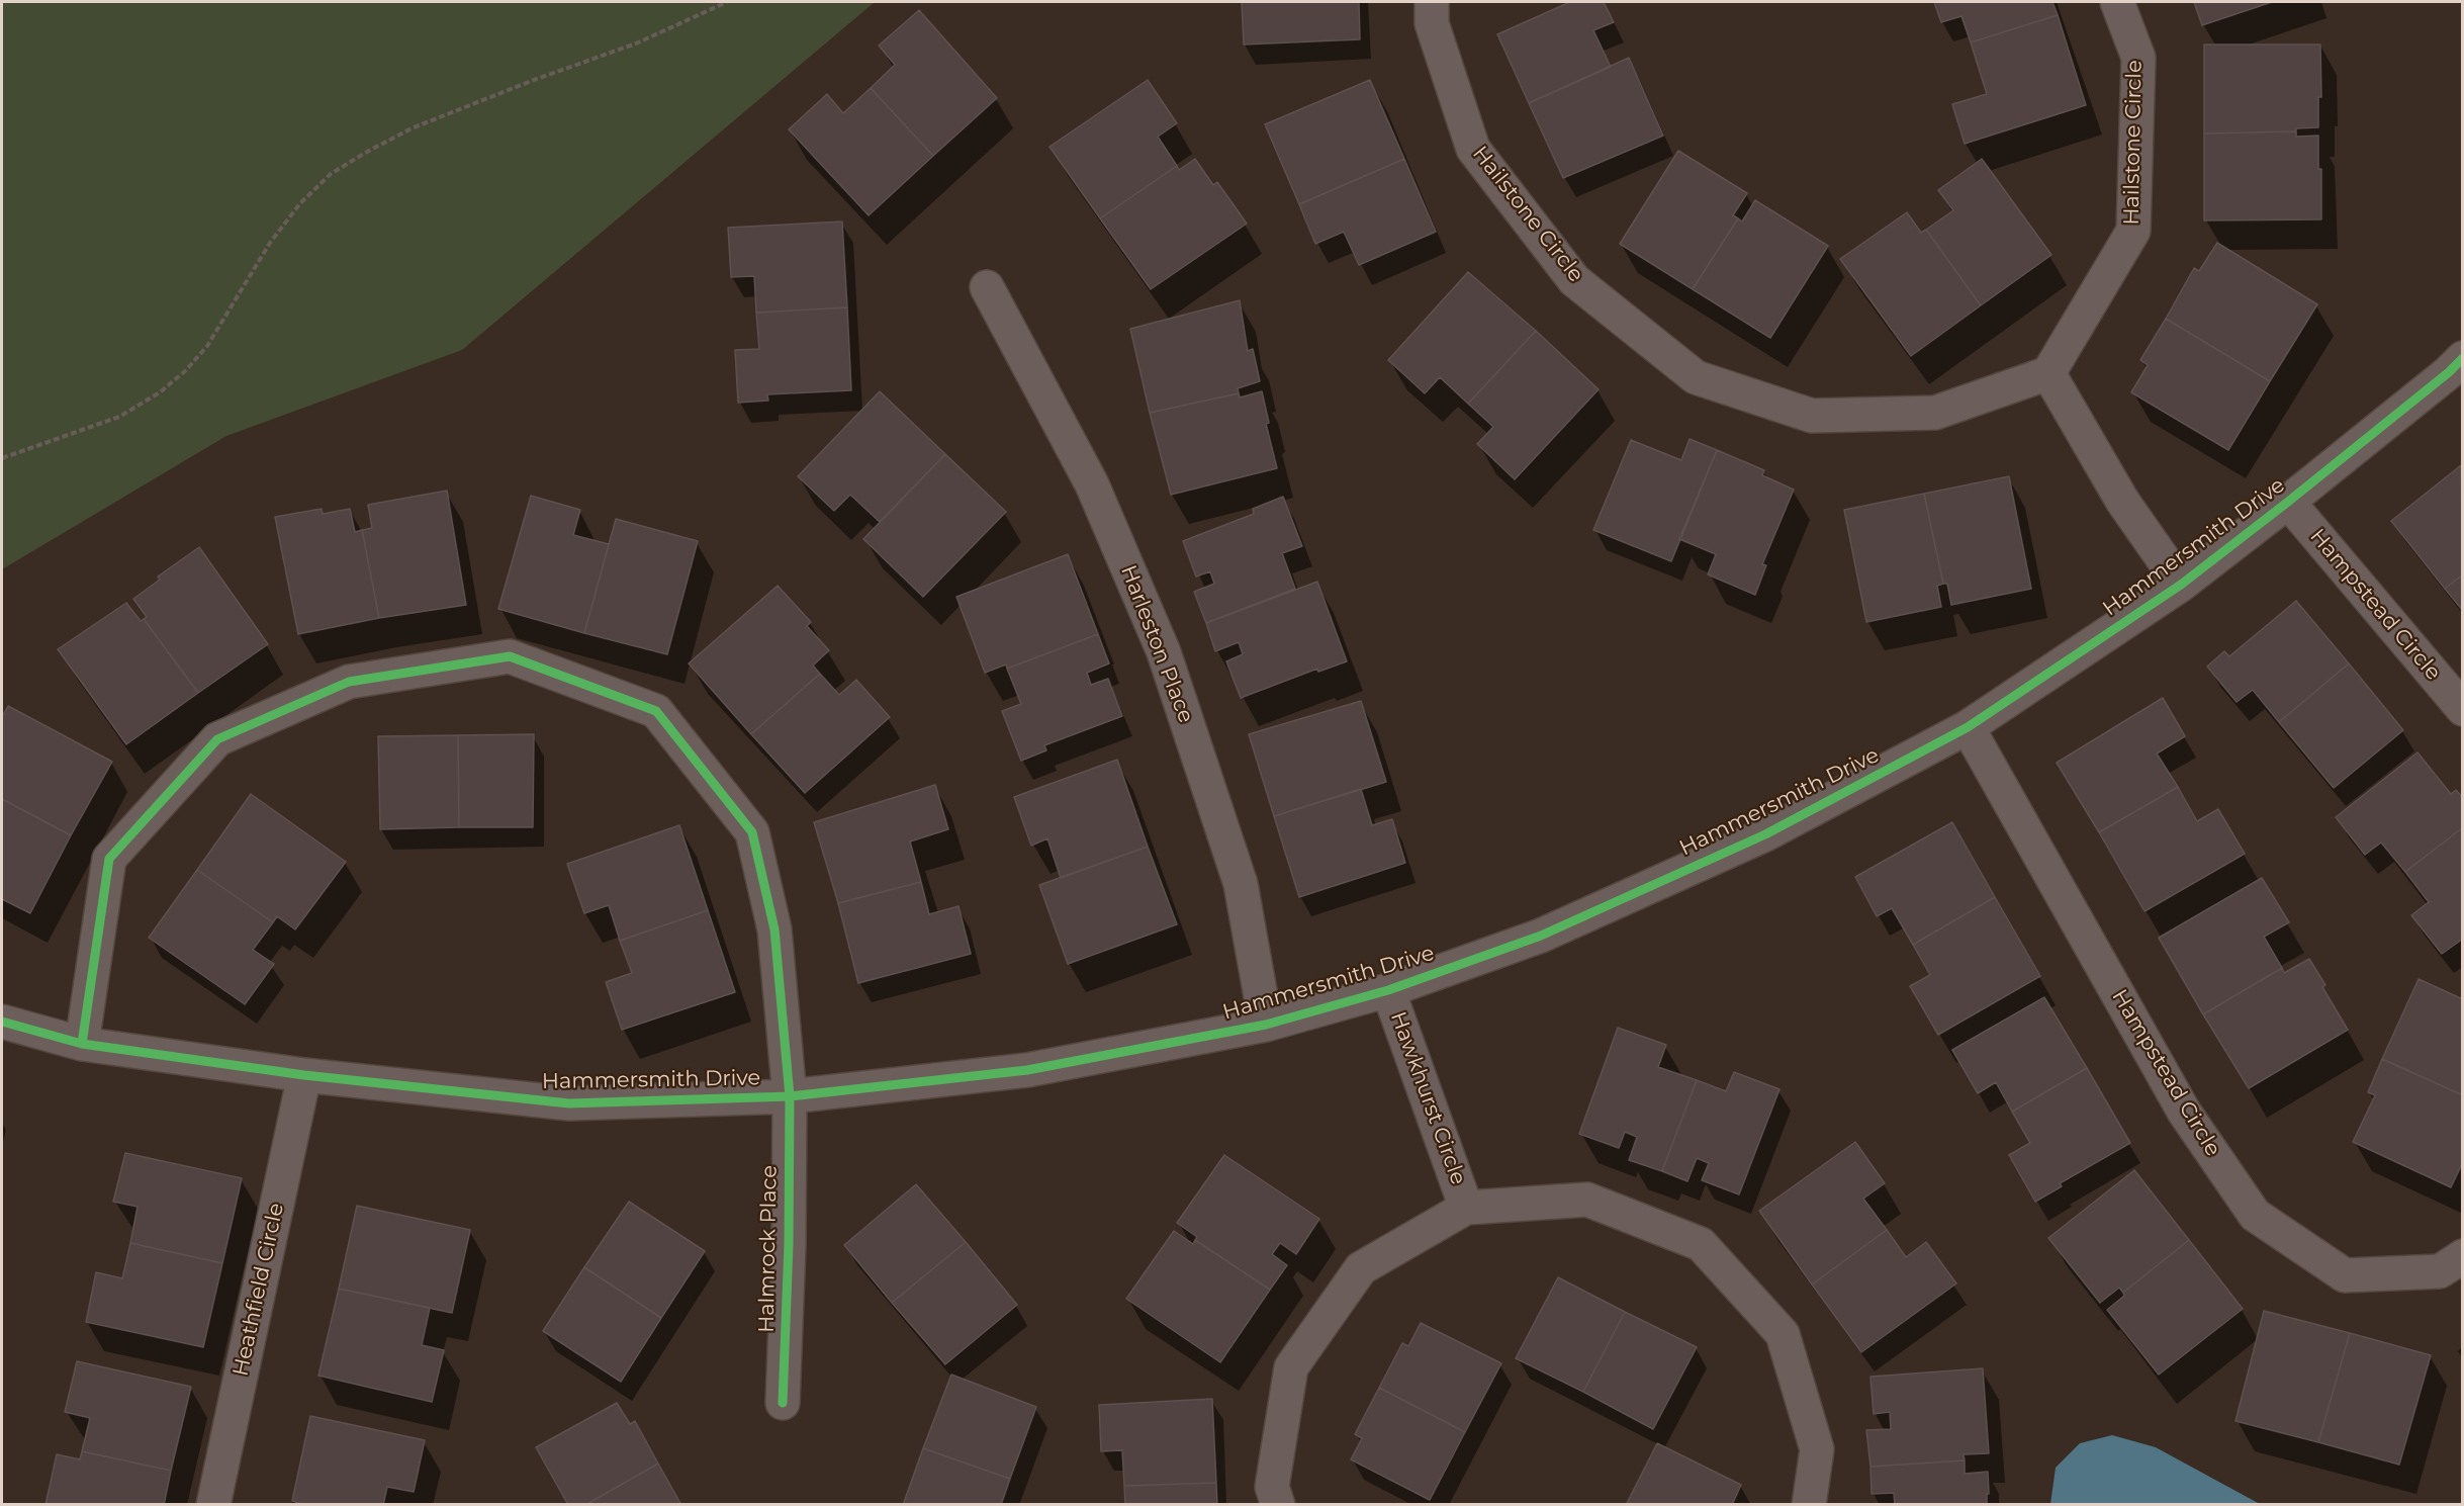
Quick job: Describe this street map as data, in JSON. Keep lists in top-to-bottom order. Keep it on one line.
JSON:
{"streets":{"street":["Hailstone Circle","Hammersmith Drive","Hampstead Circle","Harleston Place","Hawkhurst Circle","Halmrock Place","Heathfield Circle"]},"crossings":[["Hammersmith Drive","Hampstead Circle"],["Hammersmith Drive","Harleston Place"],["Hammersmith Drive","Hawkhurst Circle"],["Hammersmith Drive","Halmrock Place"],["Hammersmith Drive","Heathfield Circle"]]}
